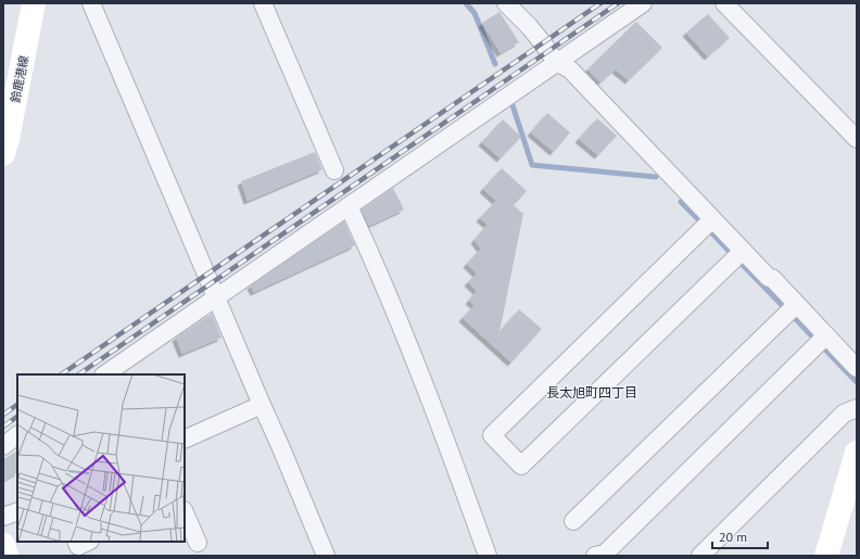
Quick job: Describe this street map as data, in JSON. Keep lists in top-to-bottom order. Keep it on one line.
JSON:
{"streets":{"main road":["鈴鹿港線"]},"districts":["長太旭町四丁目"],"scale_bar":"20 m"}
